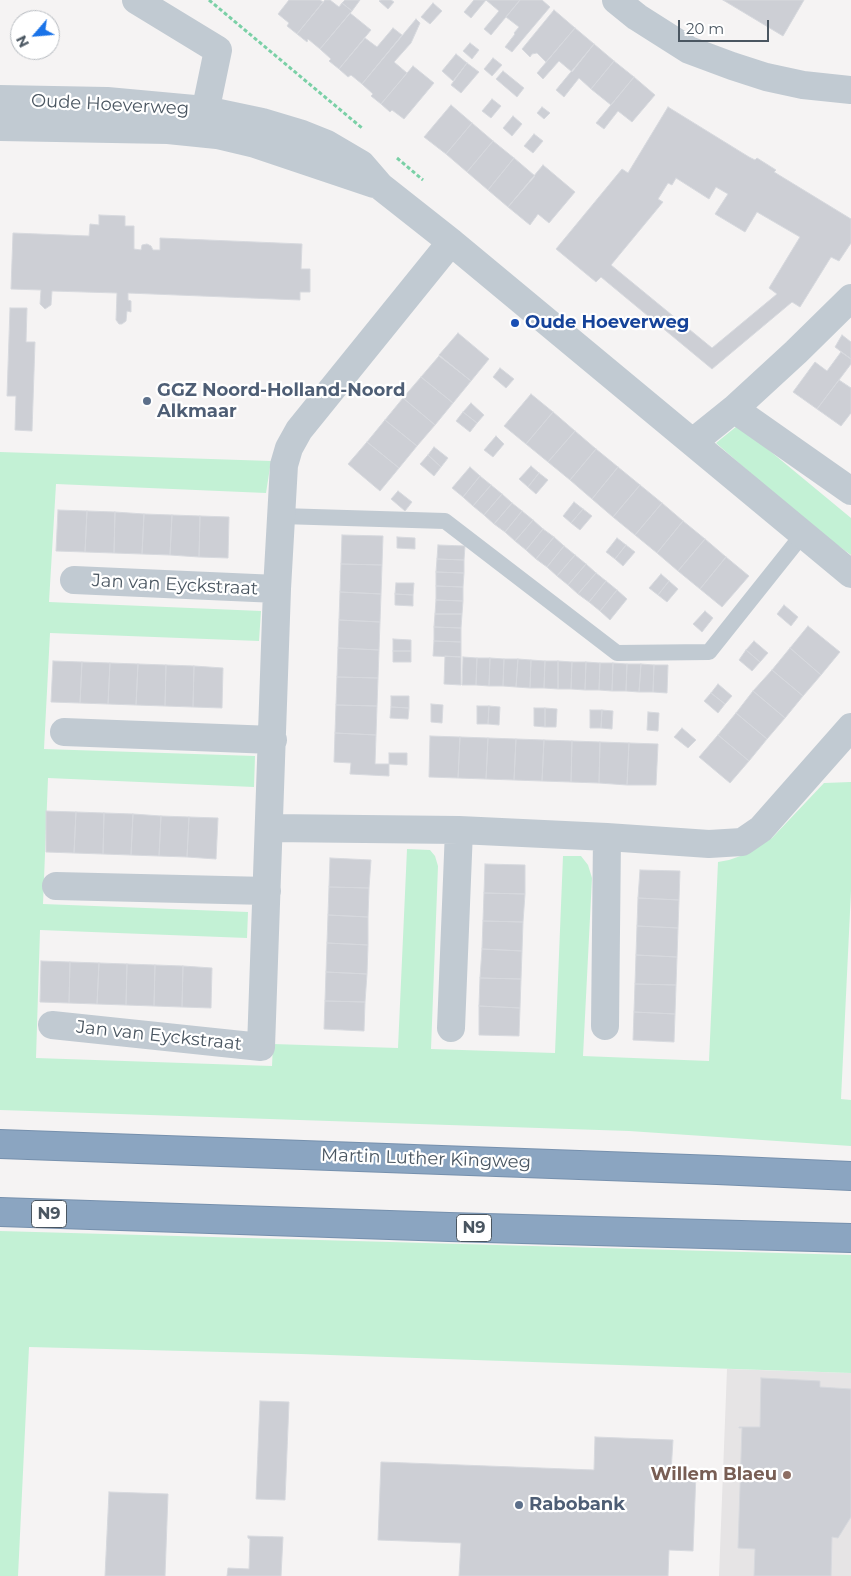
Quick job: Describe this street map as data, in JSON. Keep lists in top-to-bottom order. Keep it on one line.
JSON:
{"streets":{"highway":["Martin Luther Kingweg","N9"],"street":["Oude Hoeverweg","Jan van Eyckstraat"]},"crossings":[["Oude Hoeverweg","Jan van Eyckstraat"]],"places":["Oude Hoeverweg","GGZ Noord-Holland-Noord Alkmaar","Willem Blaeu","Rabobank"],"scale_bar":"20 m","north":"bottom left"}
